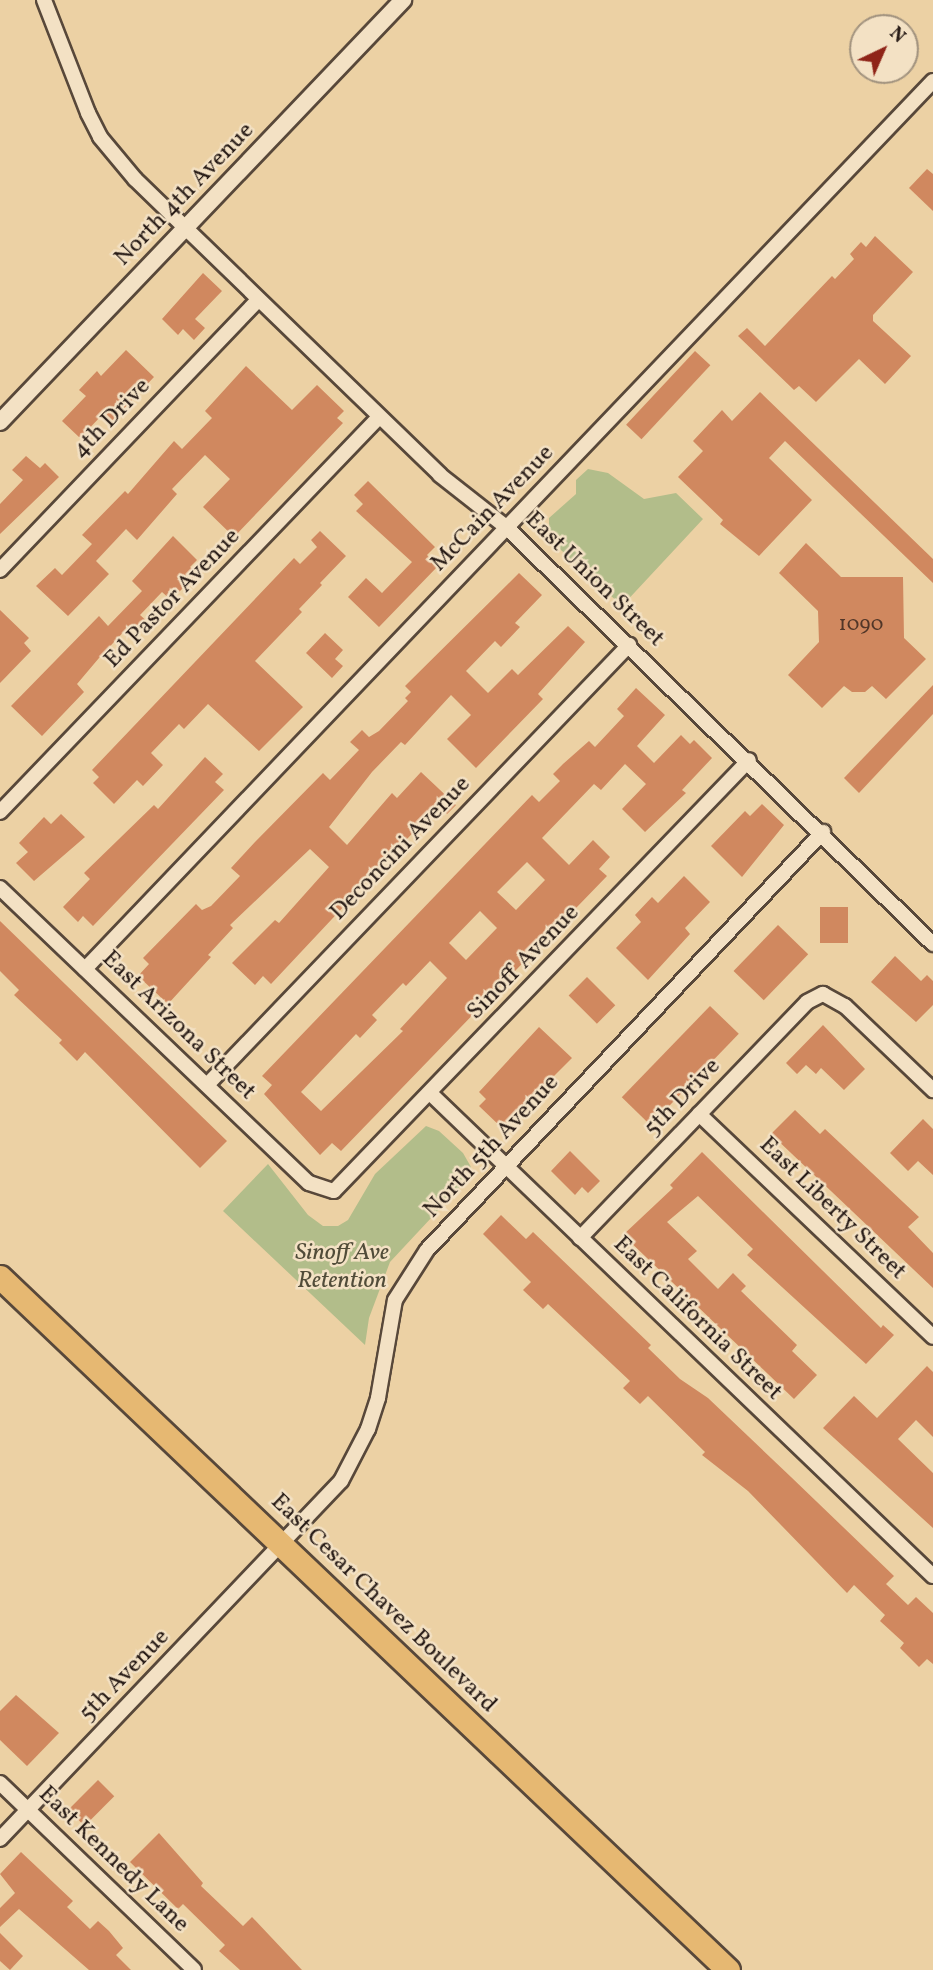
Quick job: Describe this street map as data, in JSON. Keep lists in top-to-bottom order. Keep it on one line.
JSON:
{"streets":{"highway":["East Cesar Chavez Boulevard"],"street":["North 4th Avenue","4th Drive","McCain Avenue","East Union Street","Ed Pastor Avenue","Deconcini Avenue","Sinoff Avenue","East Arizona Street","5th Drive","North 5th Avenue","East Liberty Street","East California Street","5th Avenue","East Kennedy Lane"]},"crossings":[["North 4th Avenue","East Union Street"],["4th Drive","East Union Street"],["McCain Avenue","East Union Street"],["McCain Avenue","East Arizona Street"],["East Union Street","Ed Pastor Avenue"],["East Union Street","Deconcini Avenue"],["East Union Street","Sinoff Avenue"],["East Union Street","North 5th Avenue"],["Deconcini Avenue","East Arizona Street"],["Sinoff Avenue","East Arizona Street"],["Sinoff Avenue","East California Street"],["5th Drive","East Liberty Street"],["5th Drive","East California Street"],["North 5th Avenue","East California Street"],["North 5th Avenue","East Cesar Chavez Boulevard"],["North 5th Avenue","5th Avenue"],["East Cesar Chavez Boulevard","5th Avenue"],["5th Avenue","East Kennedy Lane"]],"parks":["Sinoff Ave Retention"],"house_numbers":["1090"],"north":"top right"}
